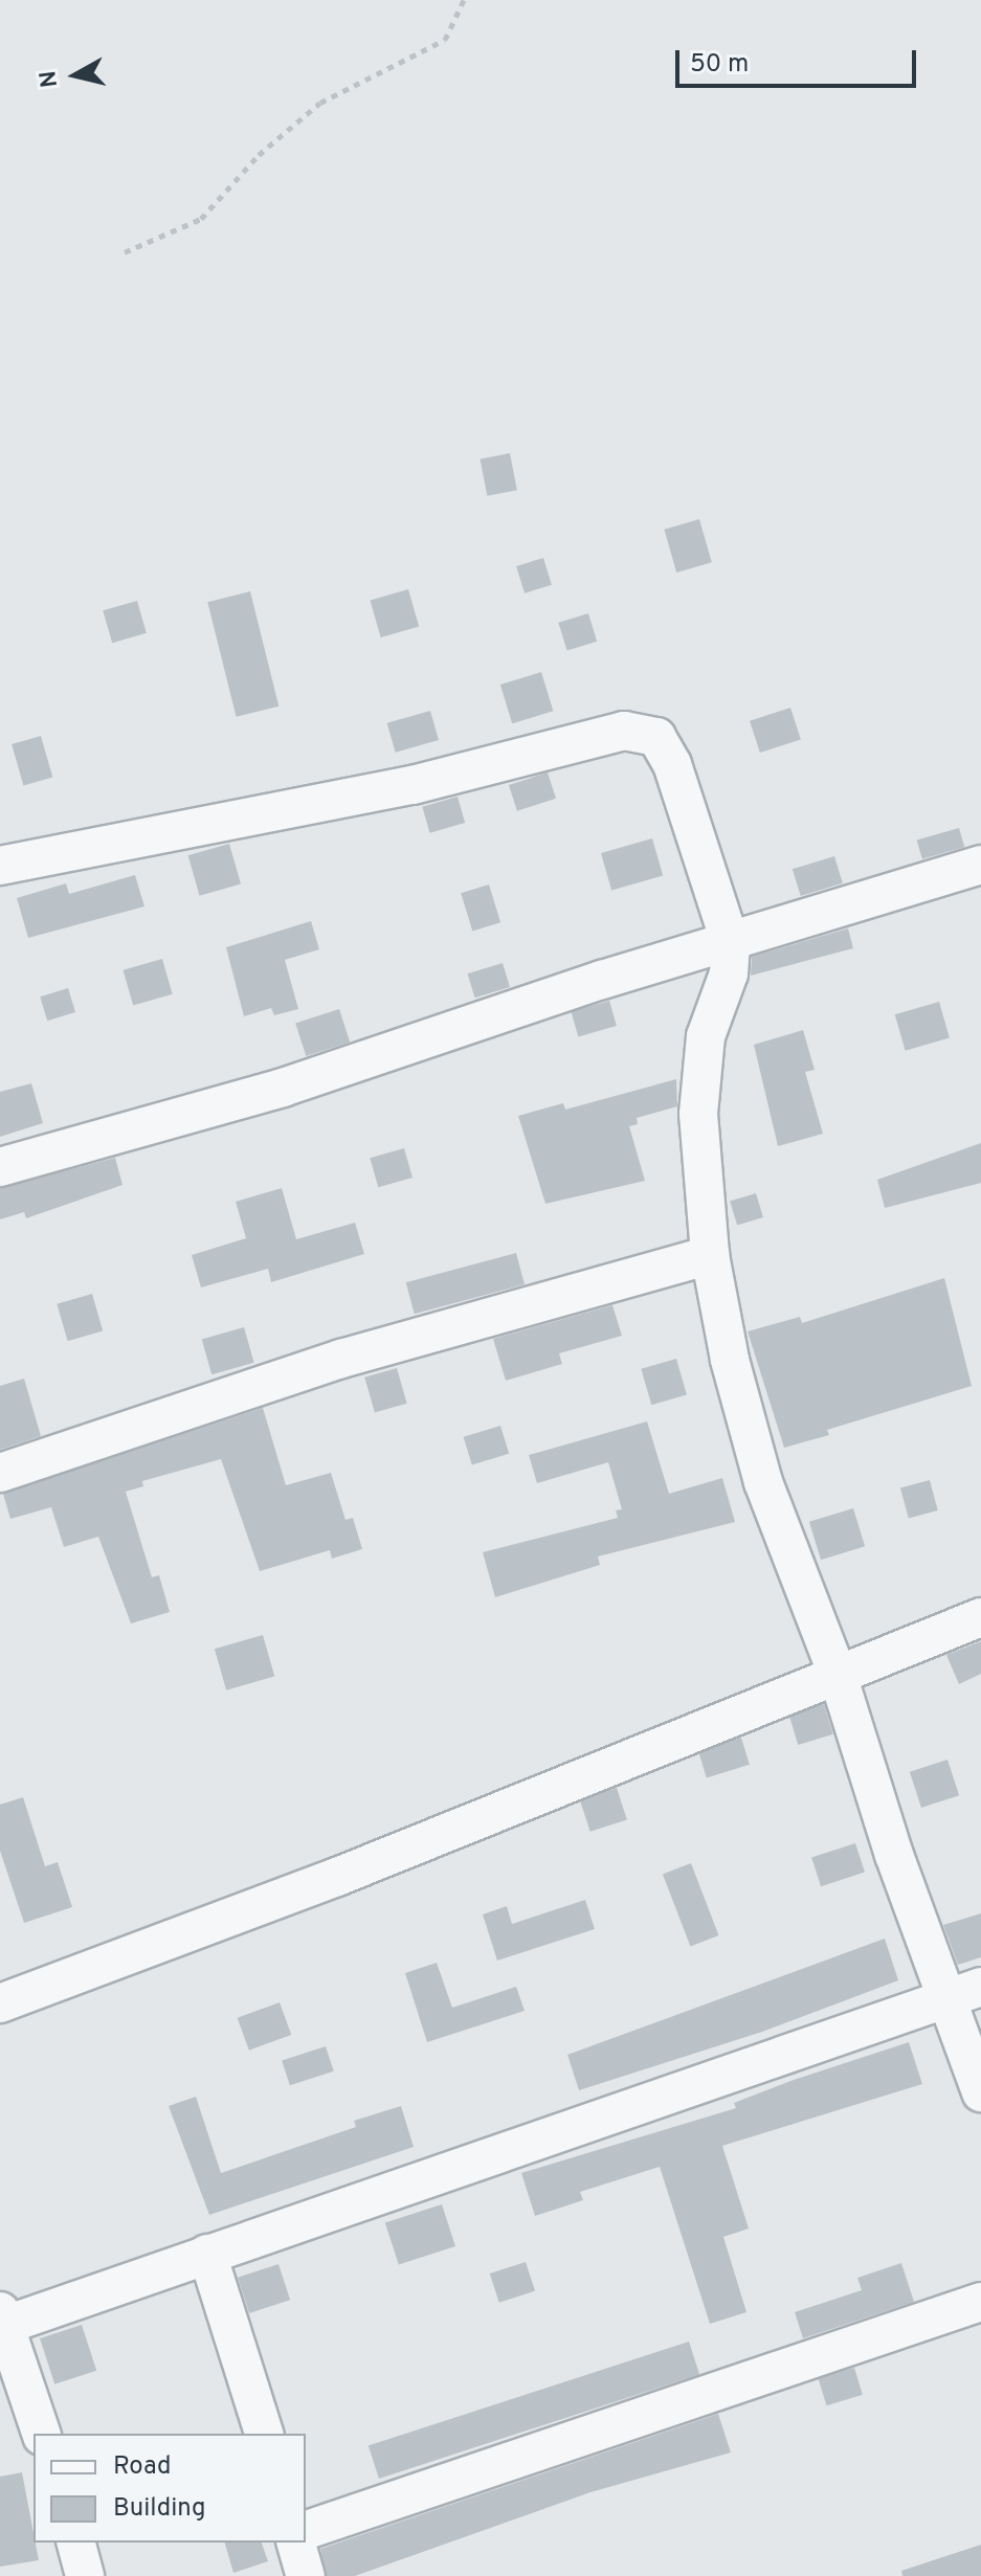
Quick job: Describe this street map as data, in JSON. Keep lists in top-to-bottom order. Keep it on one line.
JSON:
{"legend":["Road","Building"],"scale_bar":"50 m","north":"left"}
